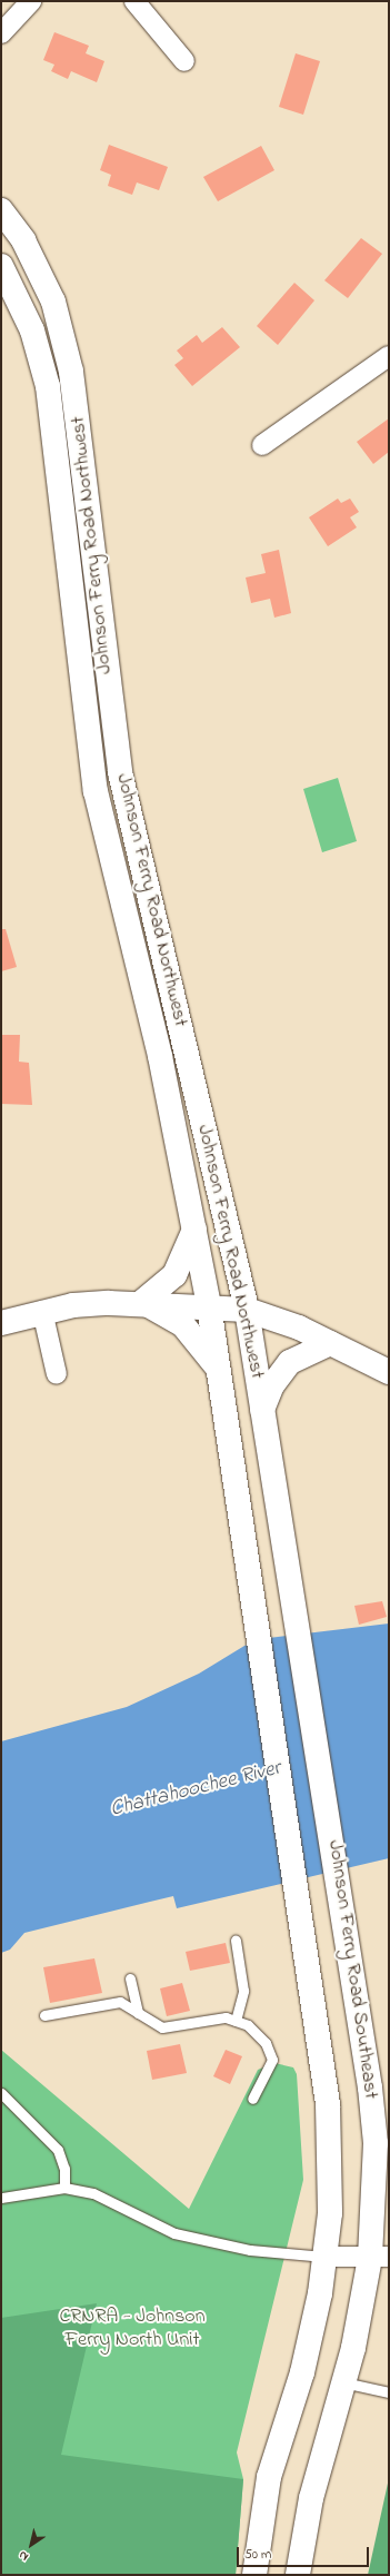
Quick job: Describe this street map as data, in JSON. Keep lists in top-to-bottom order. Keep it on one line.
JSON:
{"streets":{"main road":["Johnson Ferry Road Northwest","Johnson Ferry Road Southeast"]},"crossings":[["Johnson Ferry Road Northwest","Johnson Ferry Road Southeast"]],"water":["Chattahoochee River"],"parks":["CRNRA - Johnson Ferry North Unit"],"scale_bar":"50 m","north":"bottom left"}
